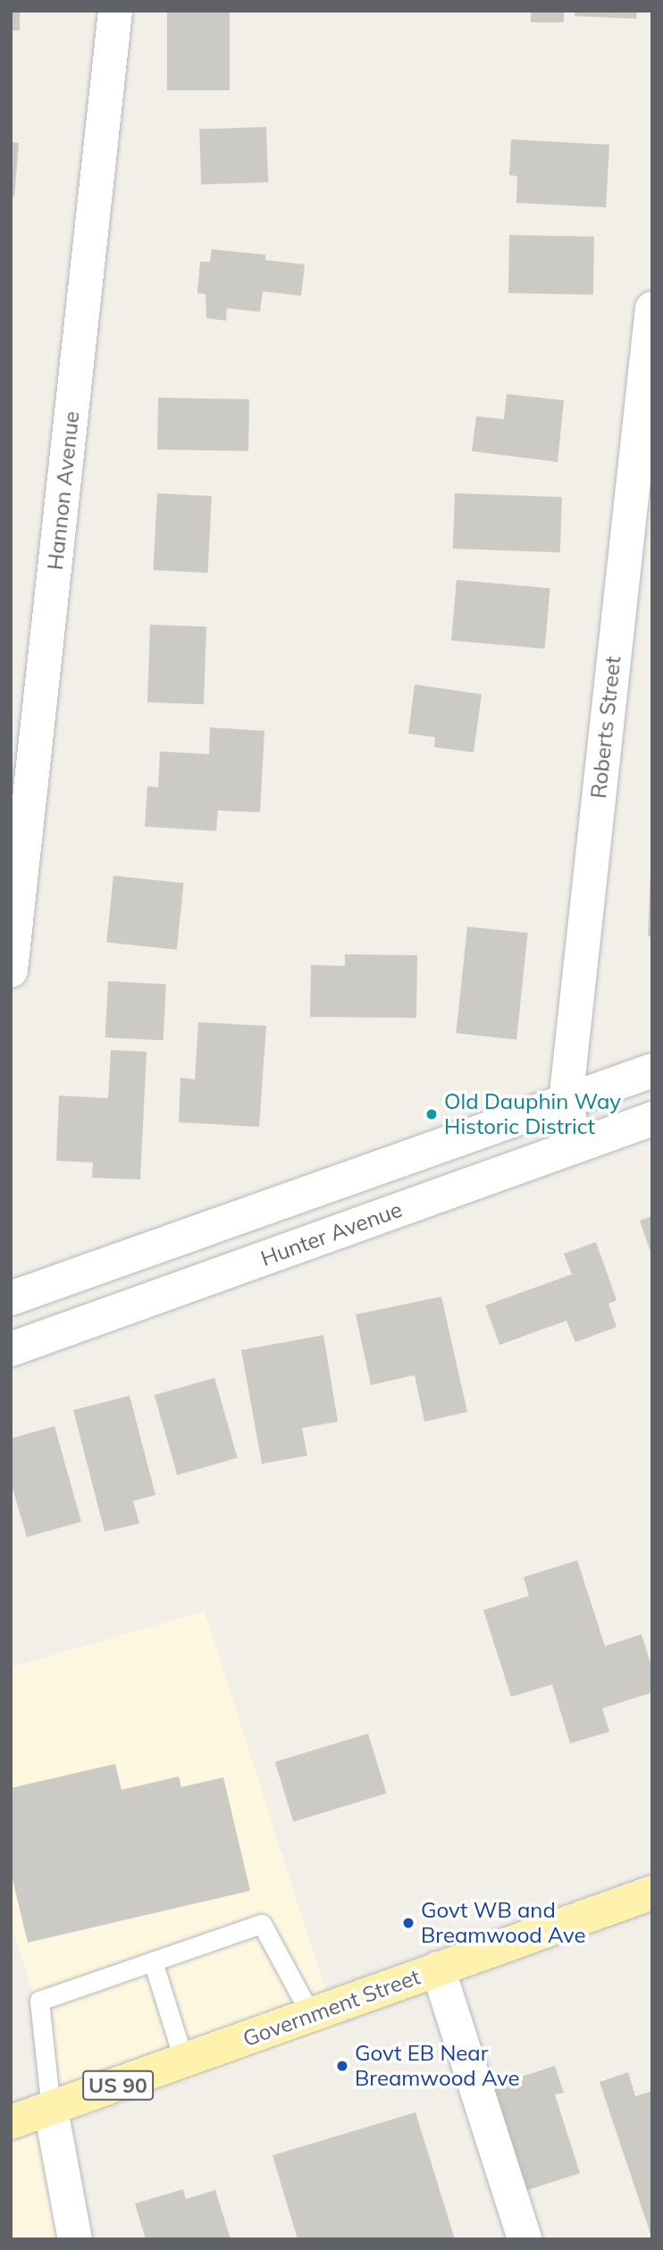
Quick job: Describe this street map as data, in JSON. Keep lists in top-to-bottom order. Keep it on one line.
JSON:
{"streets":{"main road":["Government Street","US 90"],"street":["Hannon Avenue","Roberts Street","Hunter Avenue"]},"crossings":[["Roberts Street","Hunter Avenue"]],"places":["Old Dauphin Way Historic District","Govt WB and Breamwood Ave","Govt EB Near Breamwood Ave"]}
